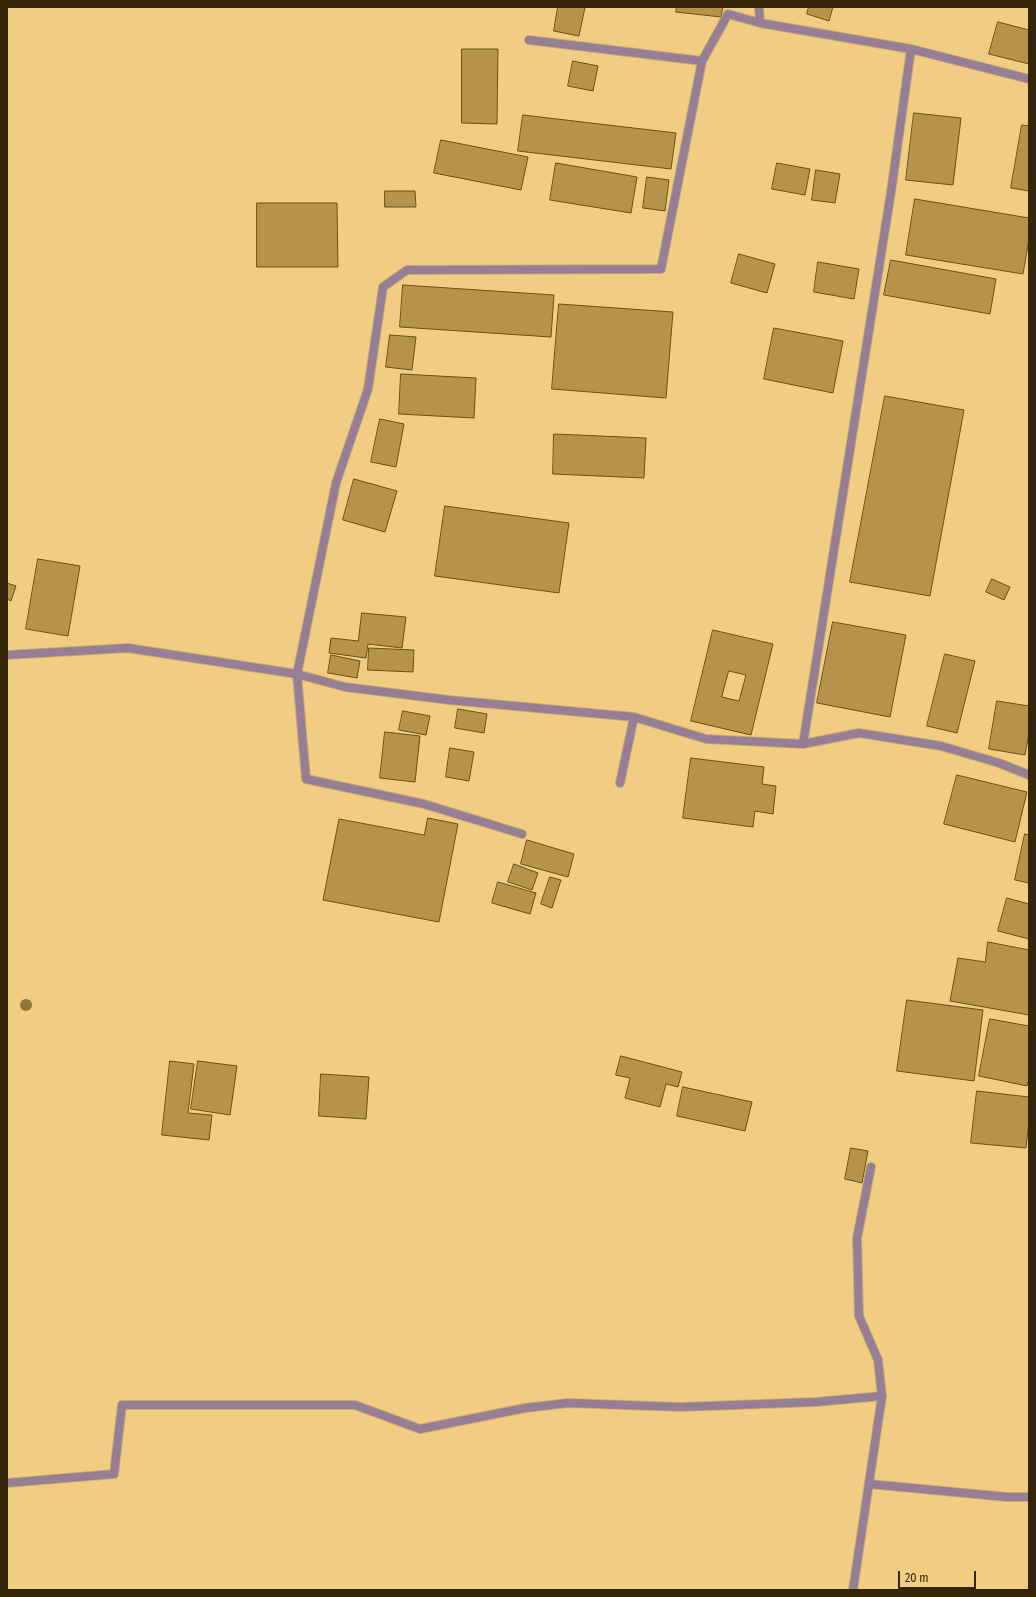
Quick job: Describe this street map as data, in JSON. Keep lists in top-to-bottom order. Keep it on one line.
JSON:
{"scale_bar":"20 m"}
